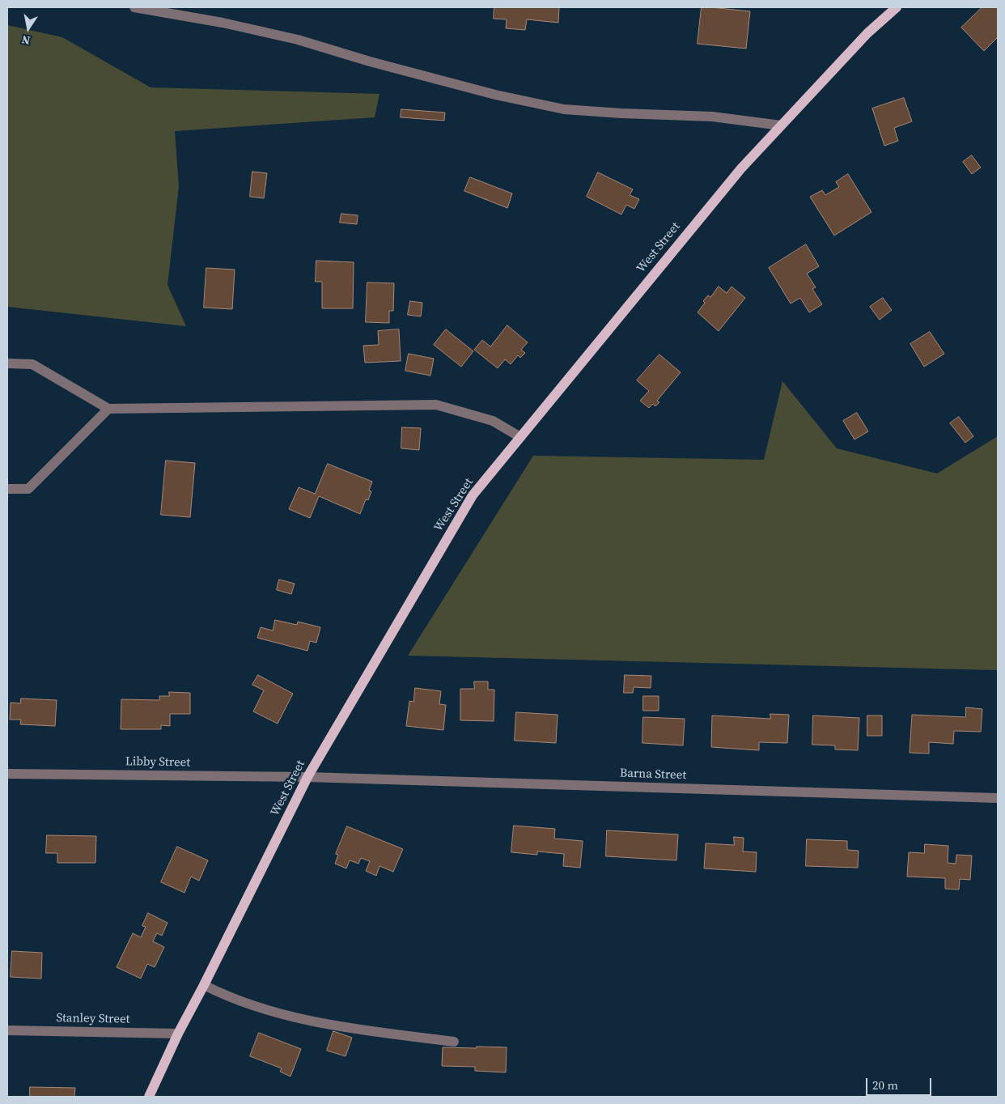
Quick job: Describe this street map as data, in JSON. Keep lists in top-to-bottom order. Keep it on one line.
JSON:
{"streets":{"main road":["West Street"],"street":["Libby Street","Barna Street","Stanley Street"]},"crossings":[["West Street","Libby Street"],["West Street","Barna Street"],["West Street","Stanley Street"],["Libby Street","Barna Street"]],"scale_bar":"20 m","north":"bottom"}
